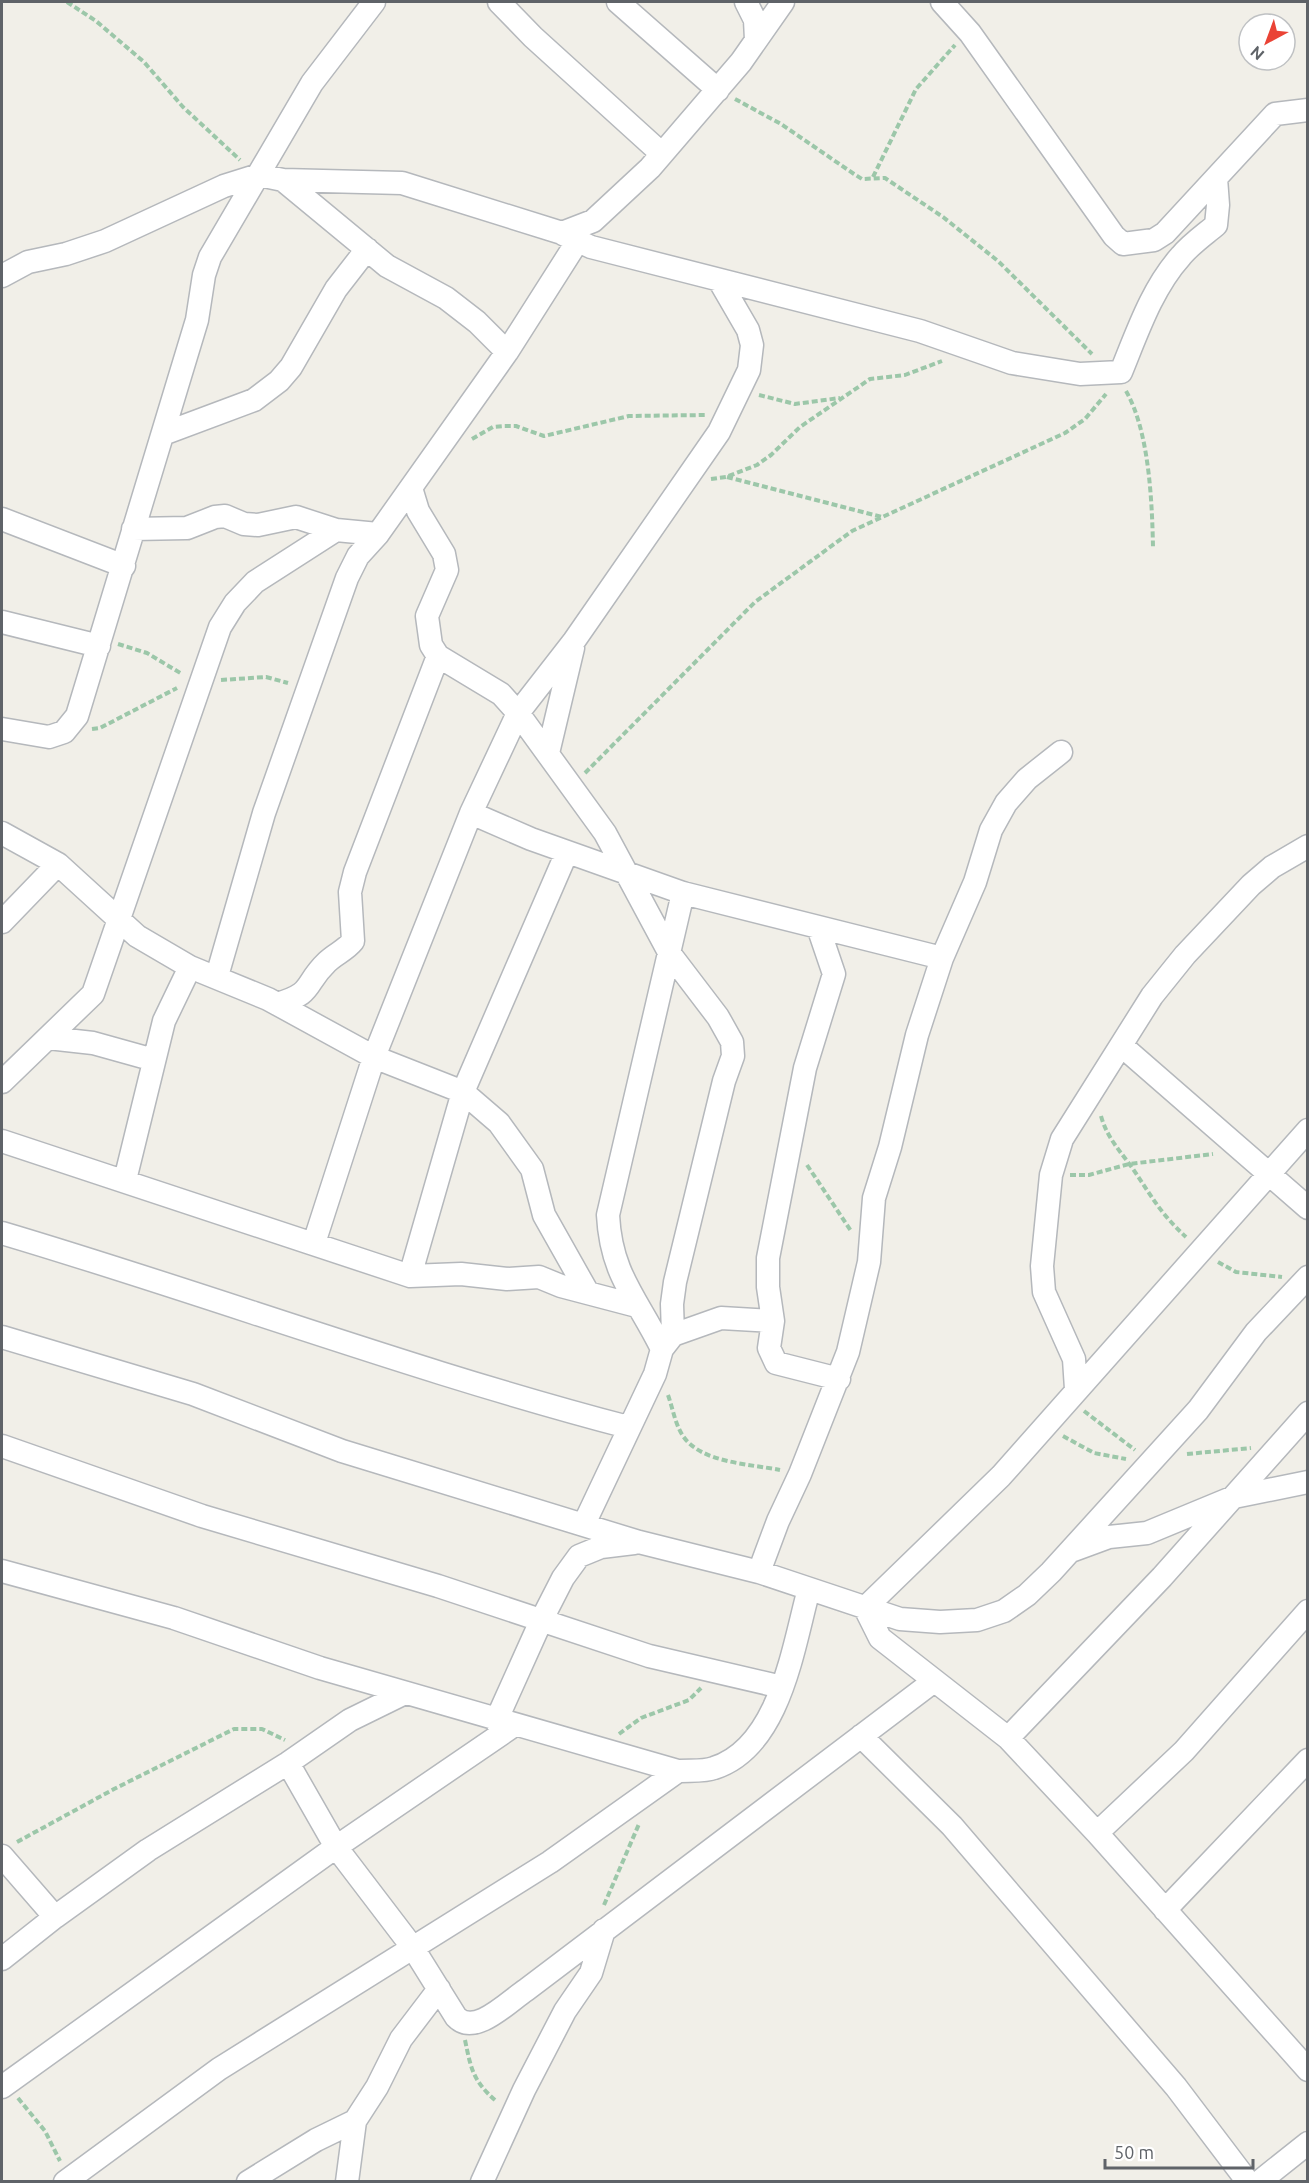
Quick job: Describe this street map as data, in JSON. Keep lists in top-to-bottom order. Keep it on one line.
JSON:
{"scale_bar":"50 m","north":"bottom left"}
